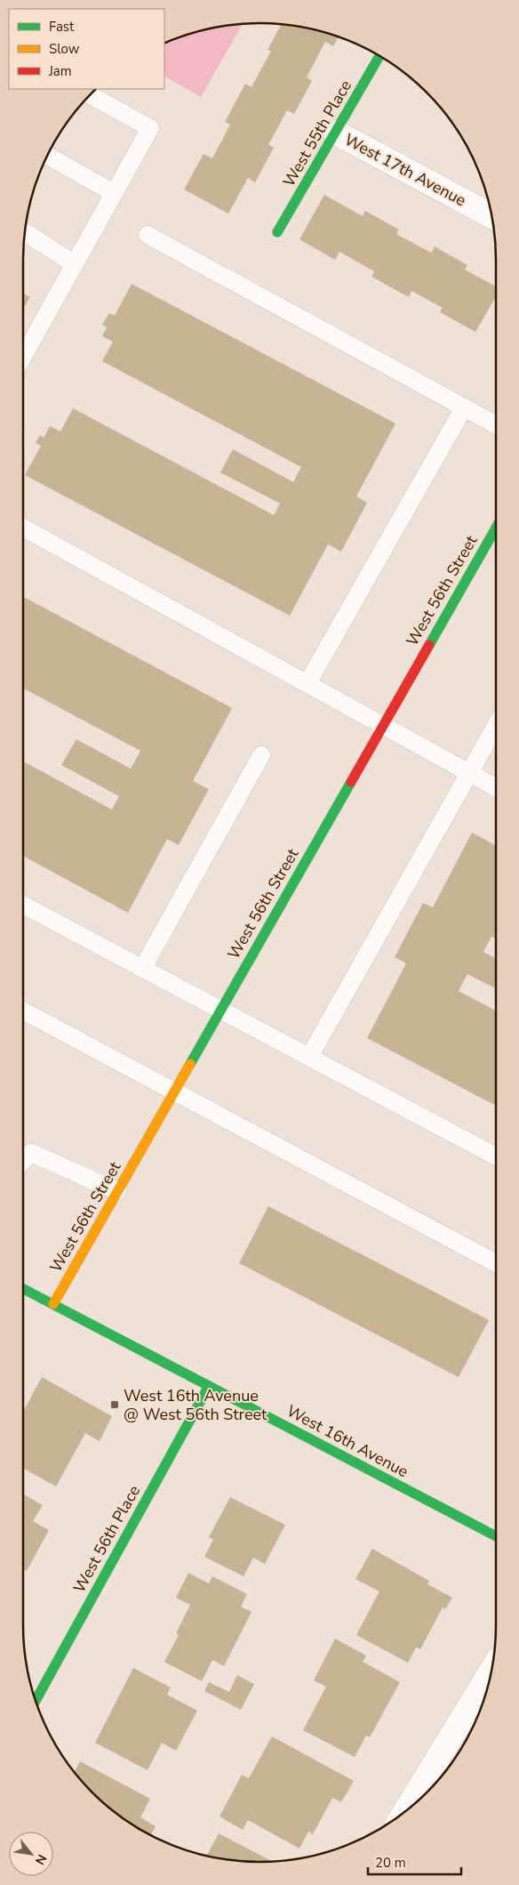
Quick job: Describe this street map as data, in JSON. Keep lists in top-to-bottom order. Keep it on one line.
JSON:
{"streets":{"street":["West 55th Place","West 17th Avenue","West 56th Street","West 16th Avenue","West 56th Place"]},"crossings":[["West 55th Place","West 17th Avenue"],["West 56th Street","West 16th Avenue"],["West 16th Avenue","West 56th Place"]],"places":{"transit":["West 16th Avenue @ West 56th Street"]},"legend":["Fast","Slow","Jam"],"scale_bar":"20 m","north":"bottom right"}
